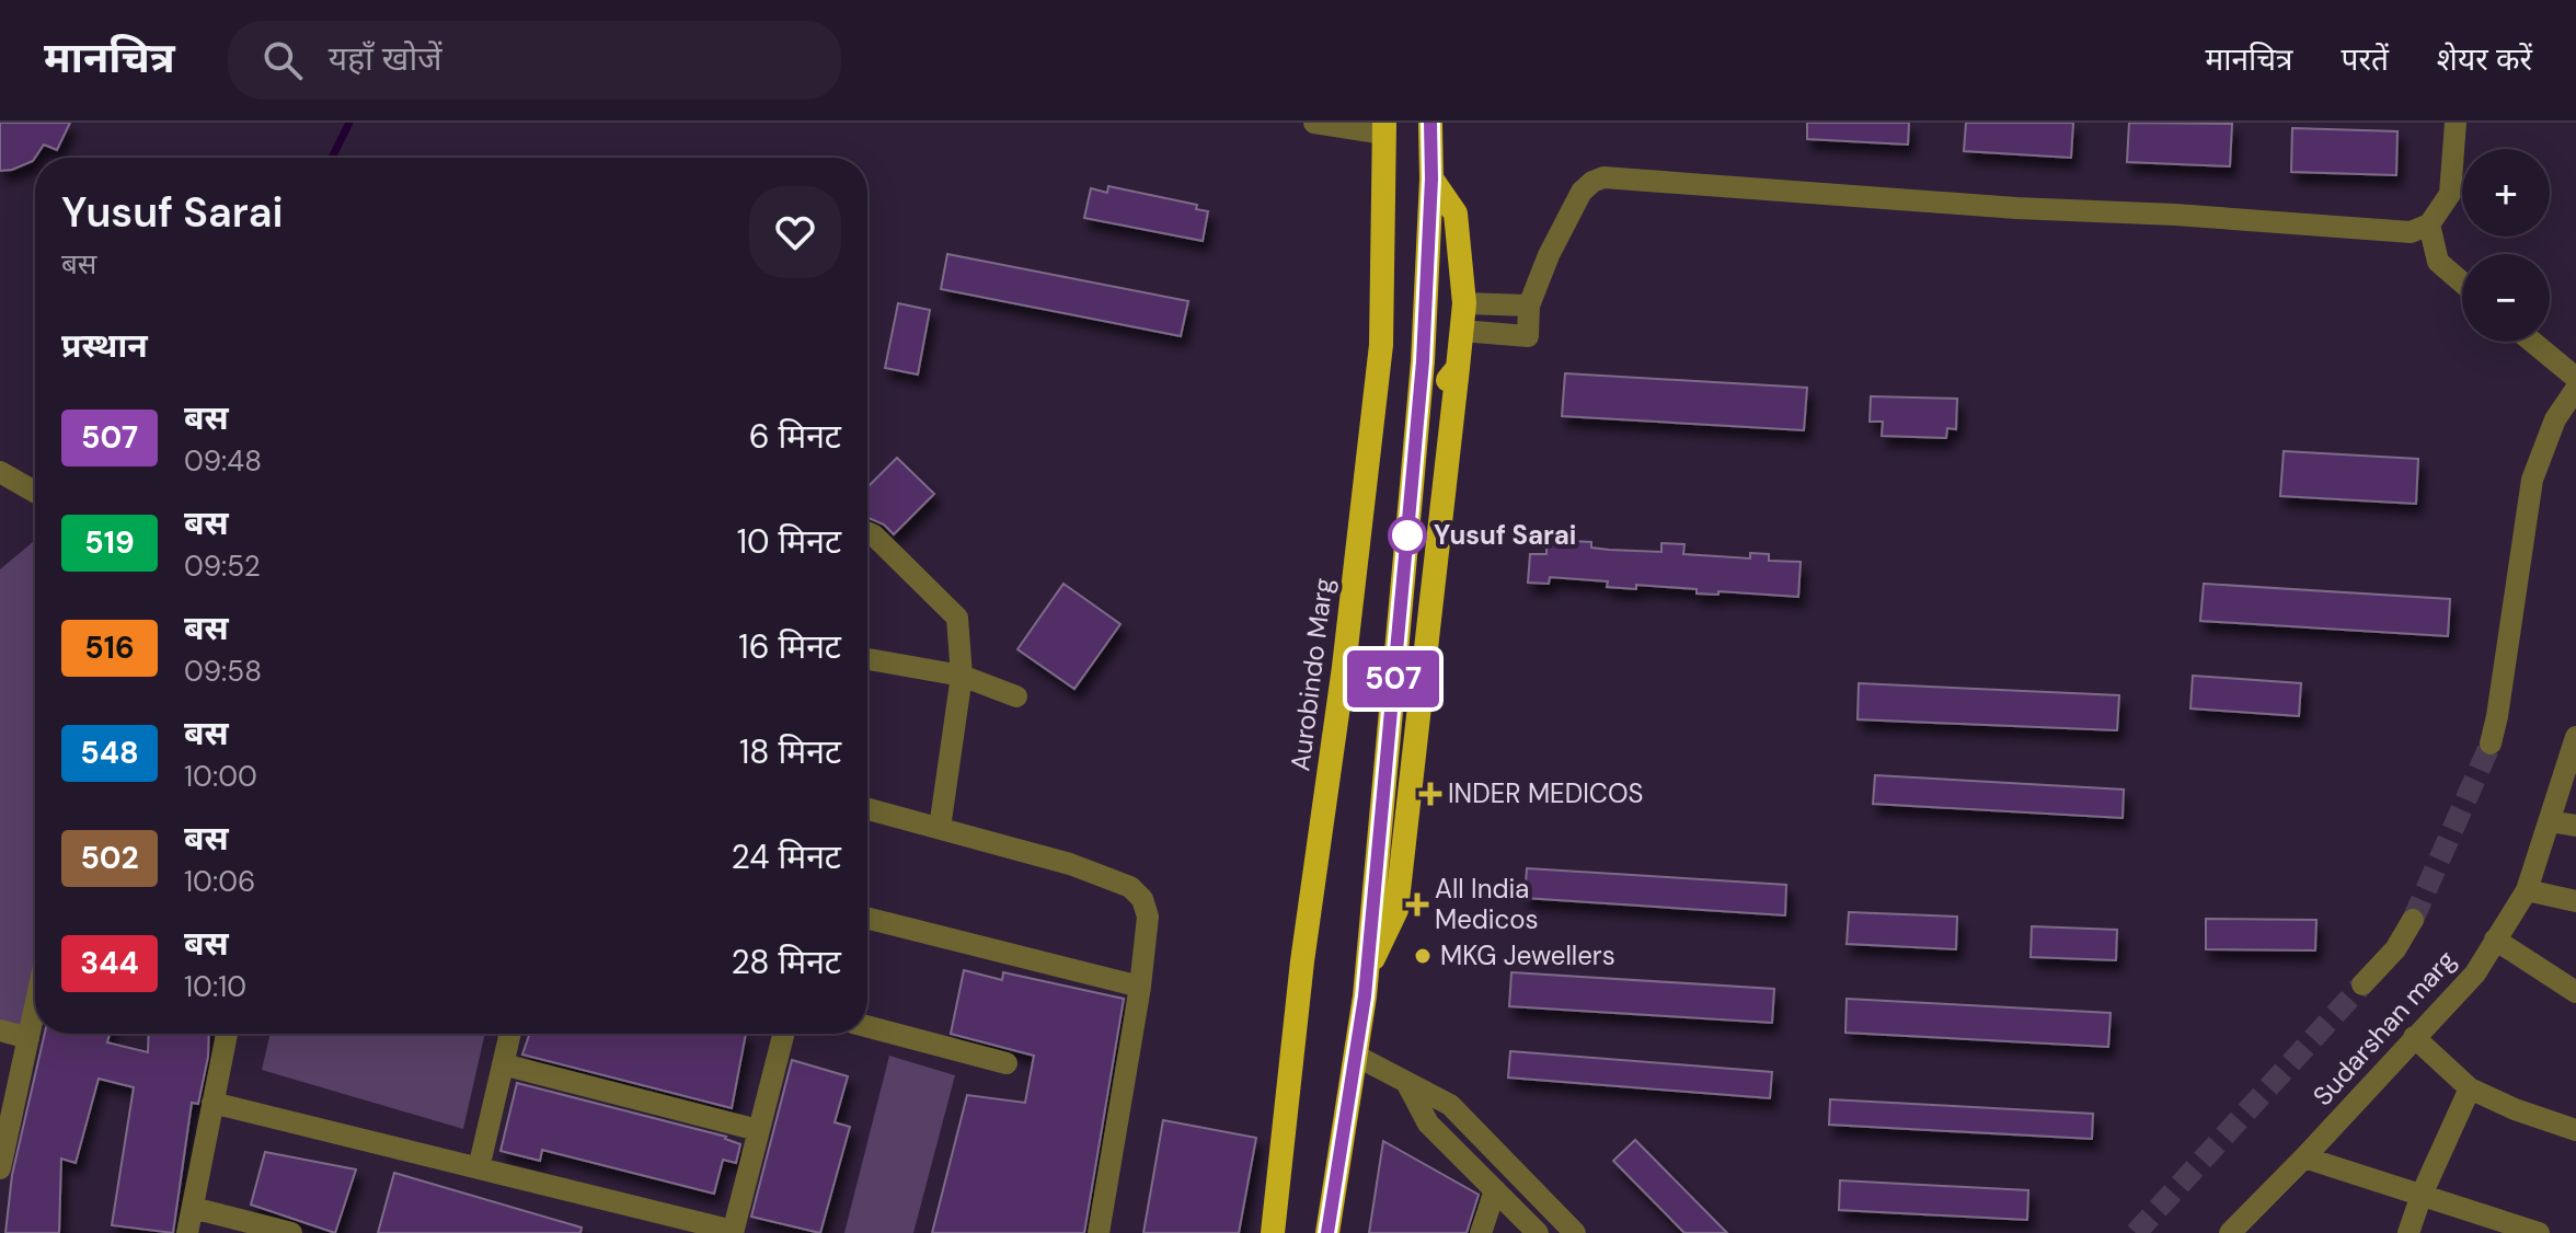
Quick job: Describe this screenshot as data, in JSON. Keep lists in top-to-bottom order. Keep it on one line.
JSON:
{"streets":{"highway":["Aurobindo Marg"],"street":["Sudarshan marg"]},"places":{"other":["Yusuf Sarai","MKG Jewellers"],"health":["INDER MEDICOS","All India Medicos"]},"lines":["bus line 507"],"page":{"header":"मानचित्र","search":"यहाँ खोजें","nav":["मानचित्र","परतें","शेयर करें"],"on_map":"507","map_buttons":["+","−"],"heading":[["Yusuf Sarai","बस"],"प्रस्थान"],"list":[{"mark":"507","name":"बस","note":"09:48","value":"6 मिनट"},{"mark":"519","name":"बस","note":"09:52","value":"10 मिनट"},{"mark":"516","name":"बस","note":"09:58","value":"16 मिनट"},{"mark":"548","name":"बस","note":"10:00","value":"18 मिनट"},{"mark":"502","name":"बस","note":"10:06","value":"24 मिनट"},{"mark":"344","name":"बस","note":"10:10","value":"28 मिनट"}]}}
